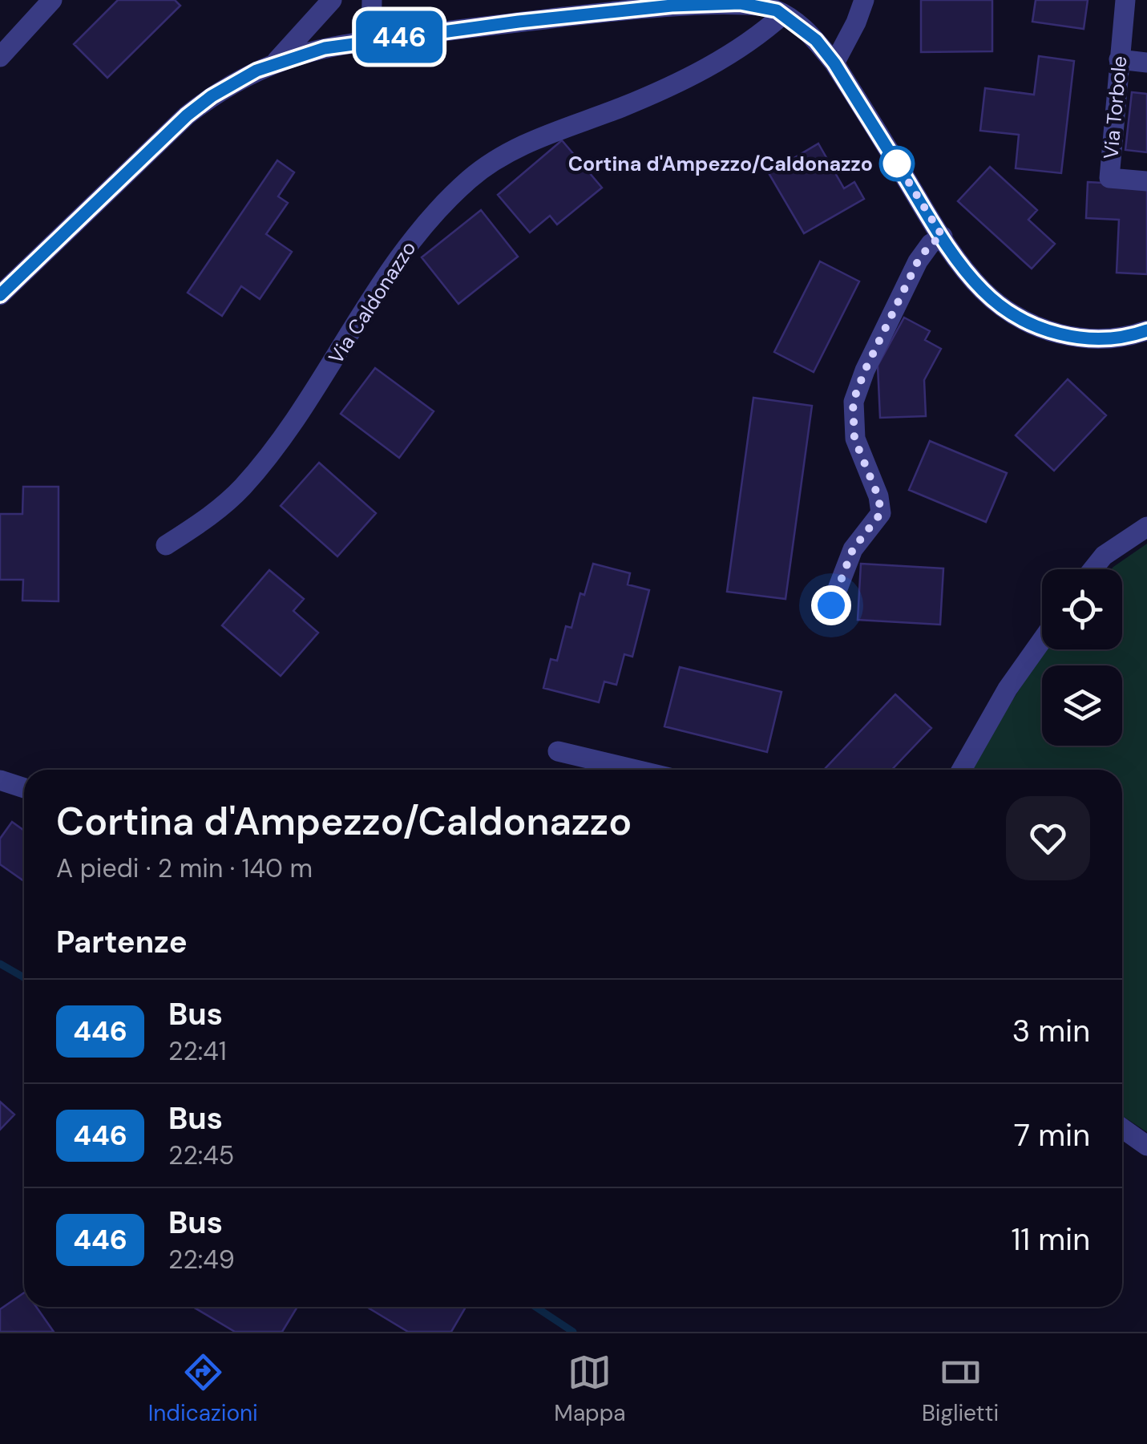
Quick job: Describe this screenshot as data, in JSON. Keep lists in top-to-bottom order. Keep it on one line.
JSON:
{"streets":{"street":["Via Torbole","Via Caldonazzo"]},"places":["Cortina d'Ampezzo/Caldonazzo"],"lines":["bus line 446"],"page":{"on_map":"446","heading":[["Cortina d'Ampezzo/Caldonazzo","A piedi · 2 min · 140 m"],"Partenze"],"list":[{"mark":"446","name":"Bus","note":"22:41","value":"3 min"},{"mark":"446","name":"Bus","note":"22:45","value":"7 min"},{"mark":"446","name":"Bus","note":"22:49","value":"11 min"}],"tabs":["Indicazioni","Mappa","Biglietti"]}}
